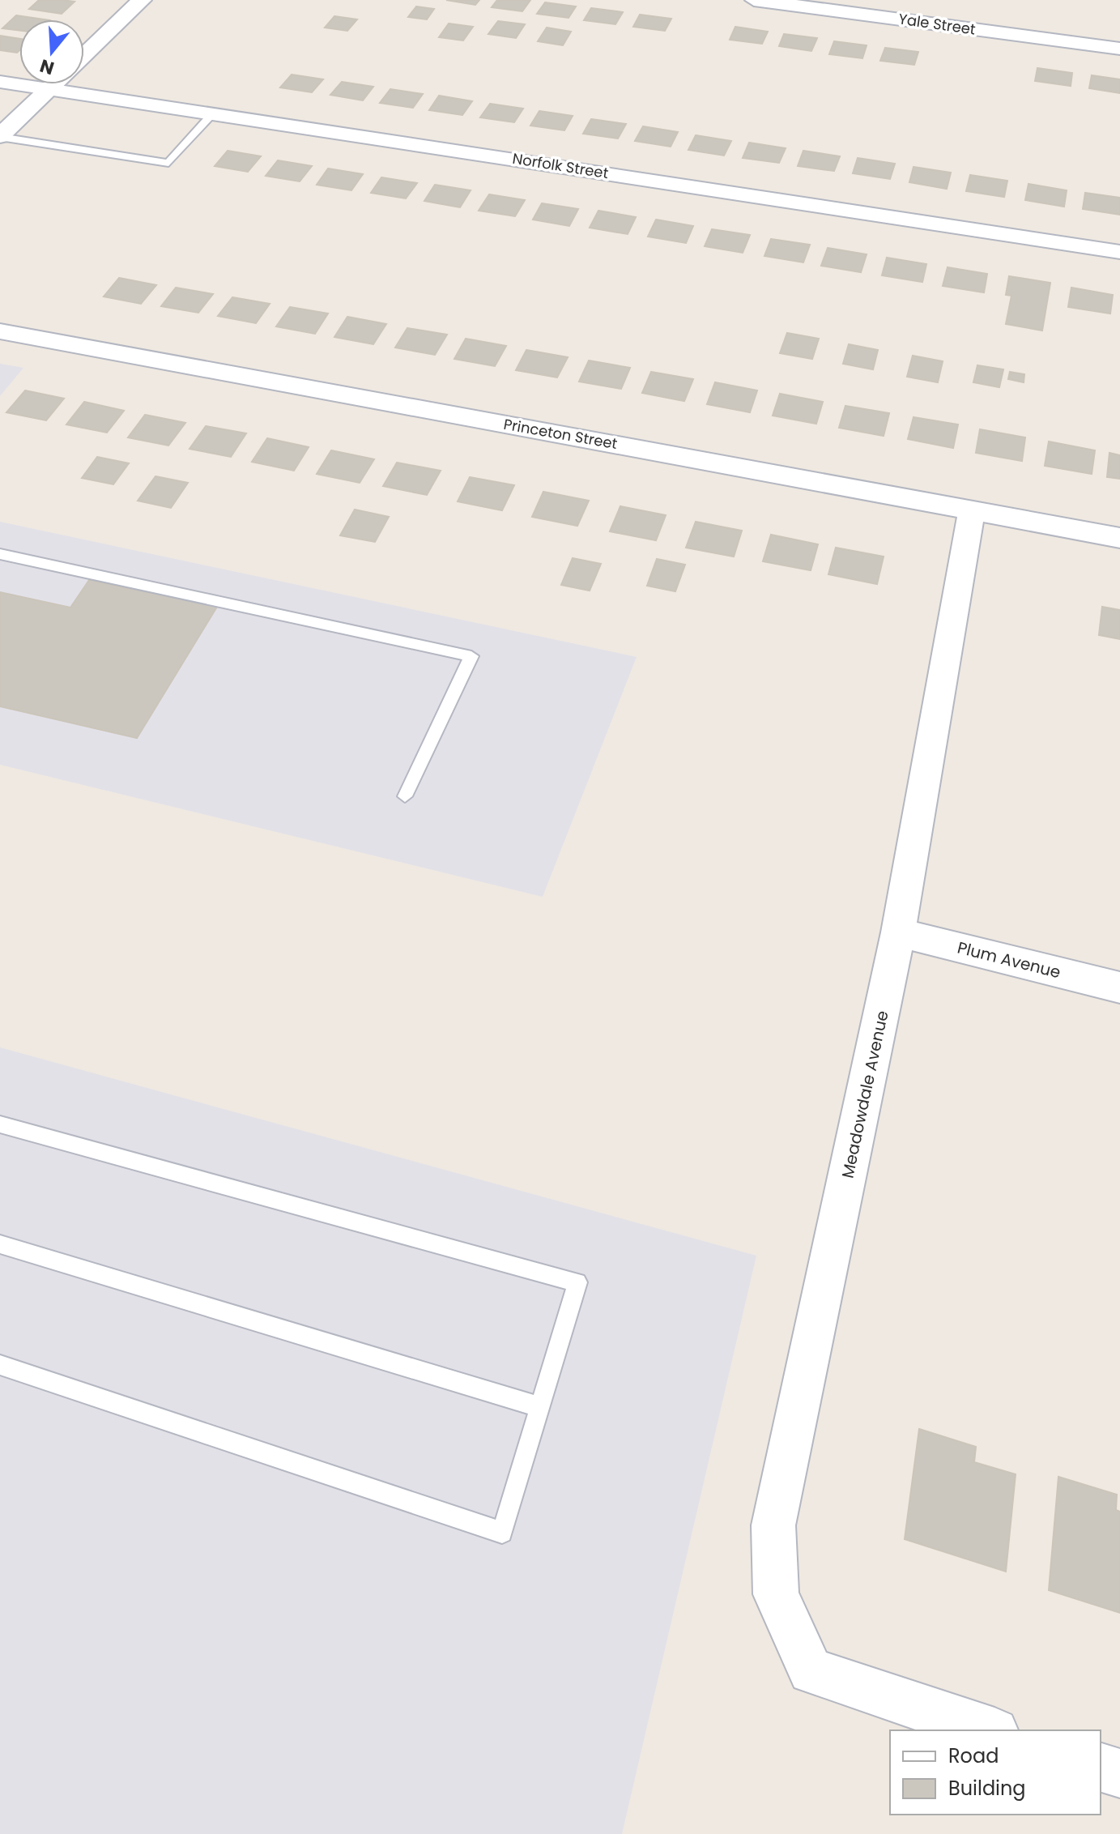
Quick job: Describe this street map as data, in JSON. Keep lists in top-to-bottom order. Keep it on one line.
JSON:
{"streets":{"street":["Yale Street","Norfolk Street","Princeton Street","Plum Avenue","Meadowdale Avenue"]},"crossings":[["Princeton Street","Meadowdale Avenue"],["Plum Avenue","Meadowdale Avenue"]],"legend":["Road","Building"],"north":"bottom"}
